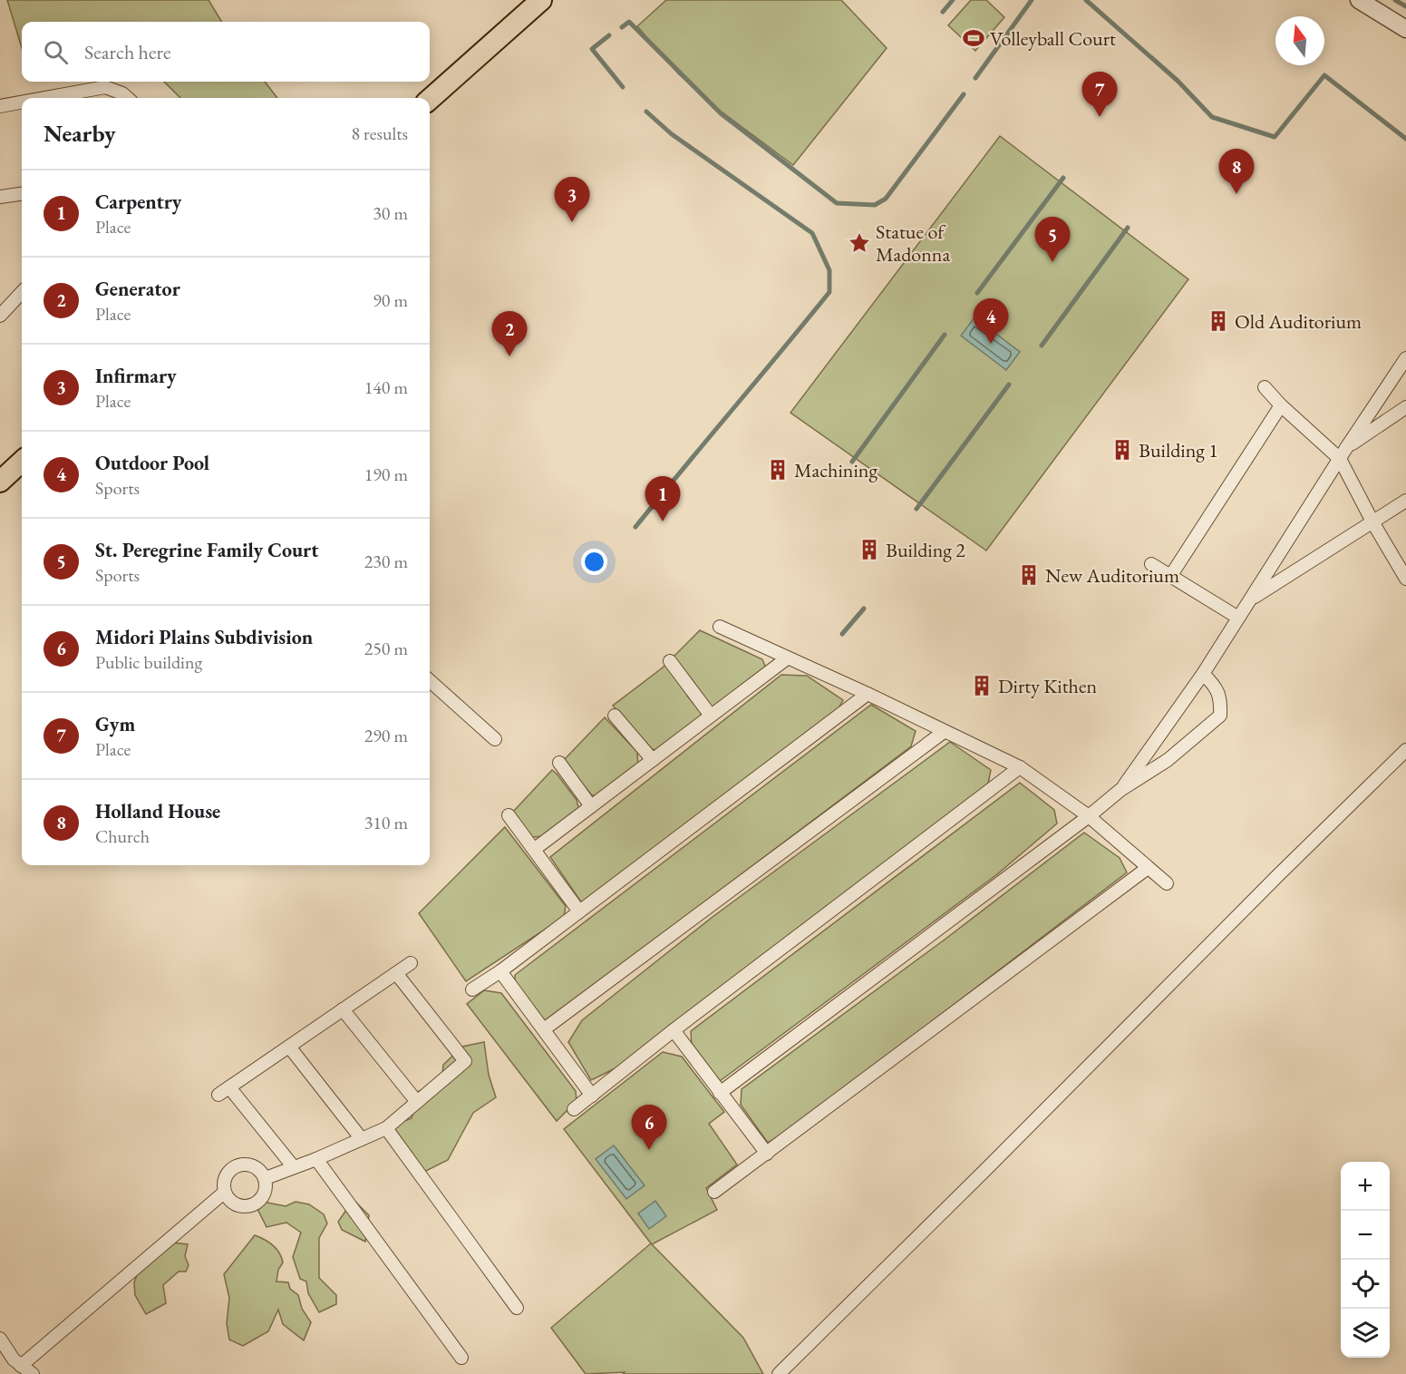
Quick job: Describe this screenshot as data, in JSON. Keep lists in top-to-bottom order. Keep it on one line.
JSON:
{"places":{"sports":["Volleyball Court"],"place":["Statue of Madonna"],"building":["Old Auditorium","Building 1","Machining","Building 2","New Auditorium","Dirty Kithen"]},"north":"top","page":{"search":"Search here","pins":["7","8","3","5","4","2","1","6"],"heading":["Nearby","8 results"],"list":[{"mark":"1","name":"Carpentry","note":"Place","value":"30 m"},{"mark":"2","name":"Generator","note":"Place","value":"90 m"},{"mark":"3","name":"Infirmary","note":"Place","value":"140 m"},{"mark":"4","name":"Outdoor Pool","note":"Sports","value":"190 m"},{"mark":"5","name":"St. Peregrine Family Court","note":"Sports","value":"230 m"},{"mark":"6","name":"Midori Plains Subdivision","note":"Public building","value":"250 m"},{"mark":"7","name":"Gym","note":"Place","value":"290 m"},{"mark":"8","name":"Holland House","note":"Church","value":"310 m"}],"map_buttons":["+","−"]}}
